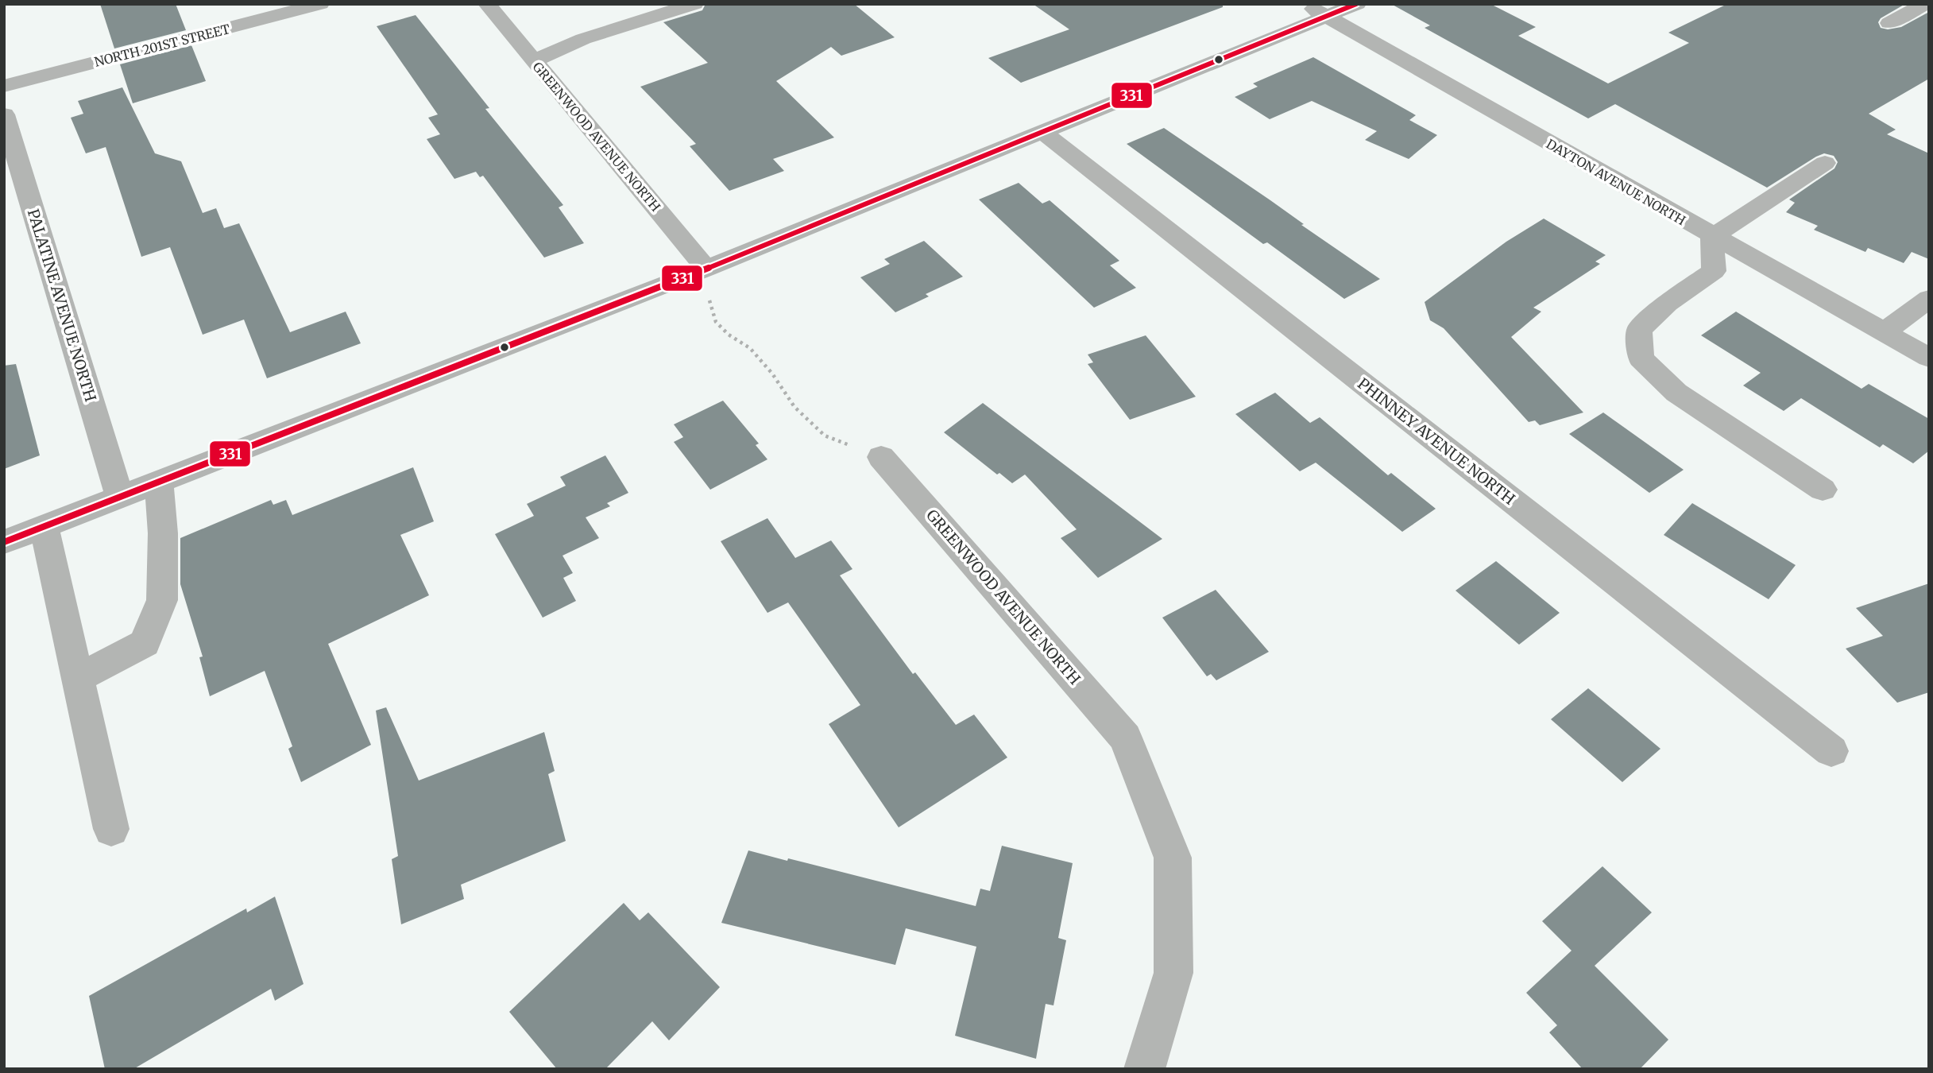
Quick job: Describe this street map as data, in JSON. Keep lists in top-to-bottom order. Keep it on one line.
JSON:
{"streets":{"street":["NORTH 201ST STREET","GREENWOOD AVENUE NORTH","DAYTON AVENUE NORTH","PALATINE AVENUE NORTH","PHINNEY AVENUE NORTH"]},"lines":["transit line 331"]}
